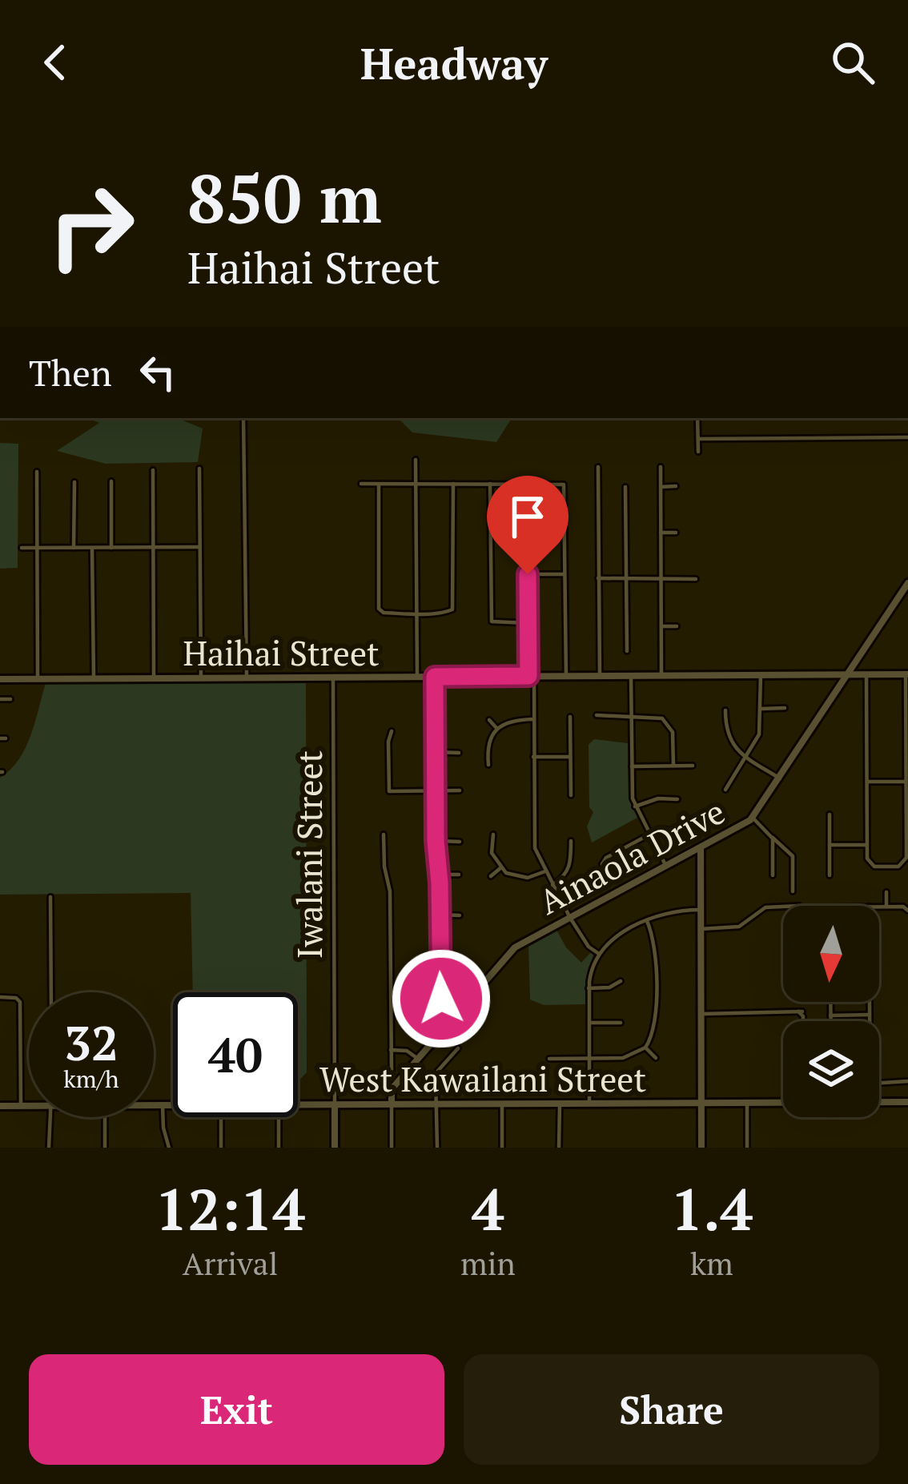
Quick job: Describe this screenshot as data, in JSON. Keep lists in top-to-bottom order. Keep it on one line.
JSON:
{"streets":{"street":["Haihai Street","Iwalani Street","Ainaola Drive","West Kawailani Street"]},"crossings":[["Haihai Street","Iwalani Street"],["Haihai Street","Ainaola Drive"],["Iwalani Street","West Kawailani Street"],["Ainaola Drive","West Kawailani Street"]],"north":"bottom","page":{"header":"Headway","turn":["850 m","Haihai Street"],"then":"Then","speed":"32 km/h","limit":"40","eta":["12:14","Arrival","4","min","1.4","km"],"buttons":["Exit","Share"]}}
